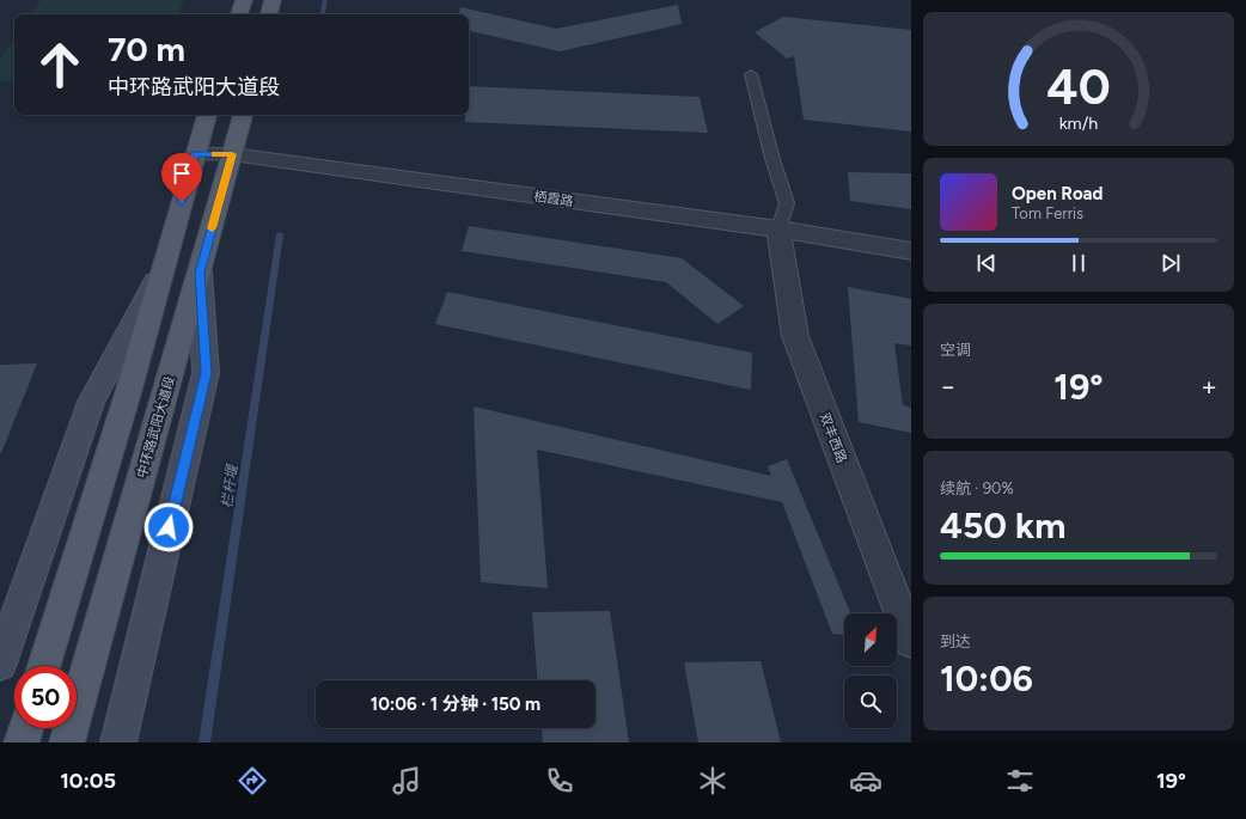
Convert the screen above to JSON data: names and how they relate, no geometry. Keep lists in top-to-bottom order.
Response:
{
  "streets": {
    "main road": ["中环路武阳大道段"],
    "street": ["栖霞路", "双丰西路"]
  },
  "crossings": [
    ["栖霞路", "中环路武阳大道段"],
    ["栖霞路", "双丰西路"]
  ],
  "water": ["栏杆堰"],
  "north": "top right",
  "page": {
    "turn": ["70 m", "中环路武阳大道段"],
    "song": ["Open Road", "Tom Ferris"],
    "tile": [
      "空调",
      ["续航 · 90%", "450 km"],
      ["到达", "10:06"]
    ],
    "heat": ["−", "19°", "+"],
    "limit": "50",
    "trip": "10:06 · 1 分钟 · 150 m",
    "tabs": ["10:05", "19°"],
    "gauge": ["40", "km/h"]
  }
}
